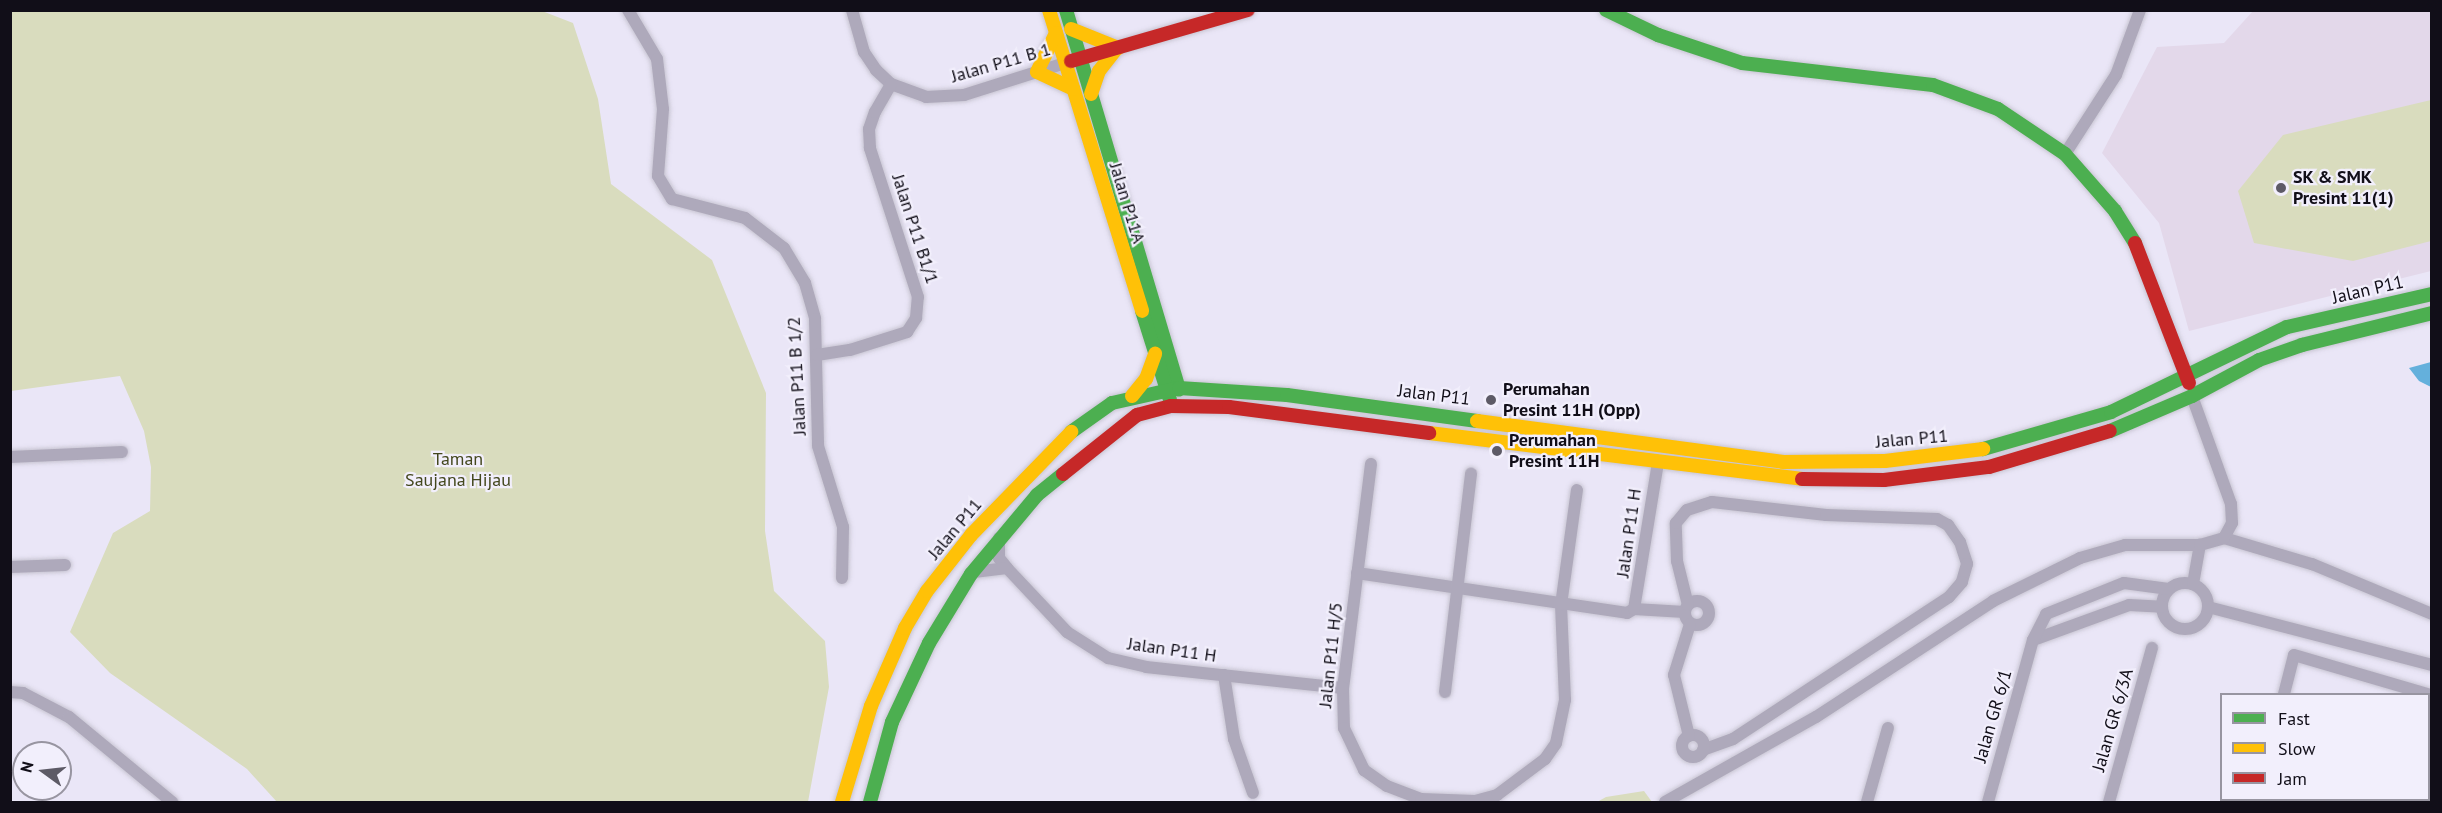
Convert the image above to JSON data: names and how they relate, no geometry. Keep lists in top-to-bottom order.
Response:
{
  "streets": {
    "main road": ["Jalan P11A", "Jalan P11"],
    "street": [
      "Jalan P11 B 1",
      "Jalan P11 B1/1",
      "Jalan P11 B 1/2",
      "Jalan P11 H",
      "Jalan P11 H/5",
      "Jalan GR 6/1",
      "Jalan GR 6/3A"
    ]
  },
  "crossings": [
    ["Jalan P11 B 1", "Jalan P11A"],
    ["Jalan P11 B 1", "Jalan P11 B1/1"],
    ["Jalan P11A", "Jalan P11"],
    ["Jalan P11 B1/1", "Jalan P11 B 1/2"],
    ["Jalan P11", "Jalan P11 H"],
    ["Jalan P11 H", "Jalan P11 H/5"]
  ],
  "parks": ["Taman Saujana Hijau"],
  "places": ["SK & SMK Presint 11(1)", "Perumahan Presint 11H (Opp)", "Perumahan Presint 11H"],
  "legend": ["Fast", "Slow", "Jam"],
  "north": "left"
}
